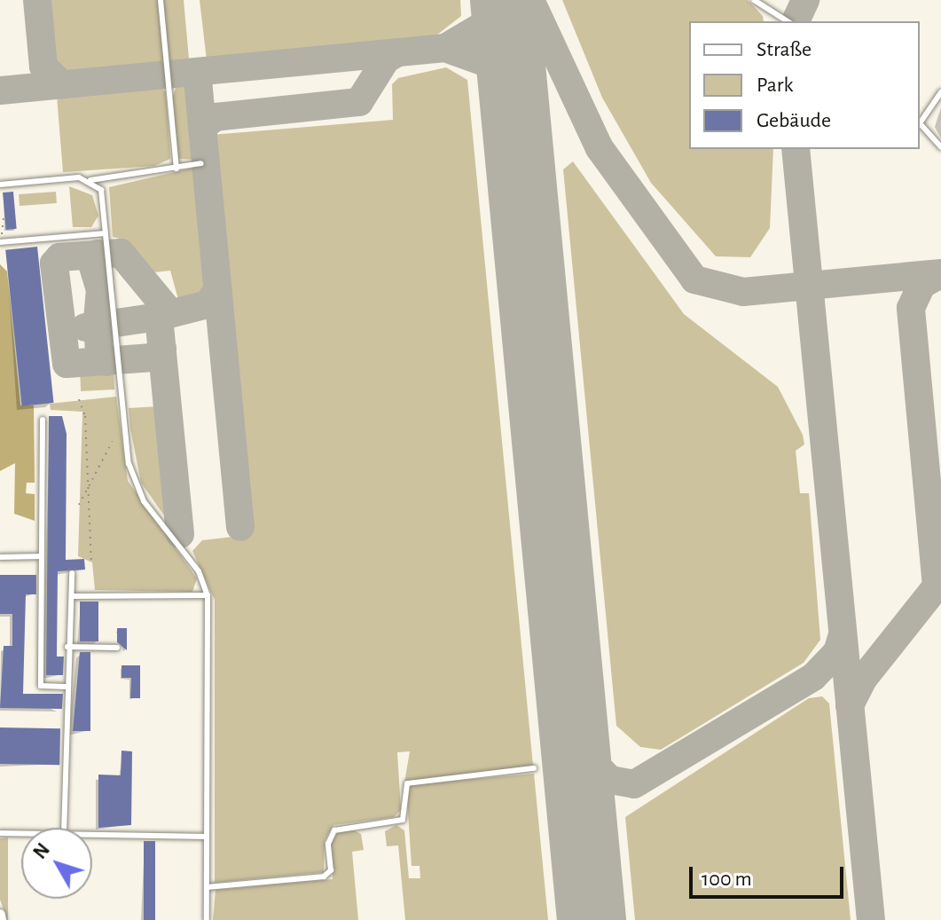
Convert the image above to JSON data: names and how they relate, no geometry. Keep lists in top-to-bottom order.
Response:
{
  "legend": ["Straße", "Park", "Gebäude"],
  "scale_bar": "100 m",
  "north": "top left"
}
